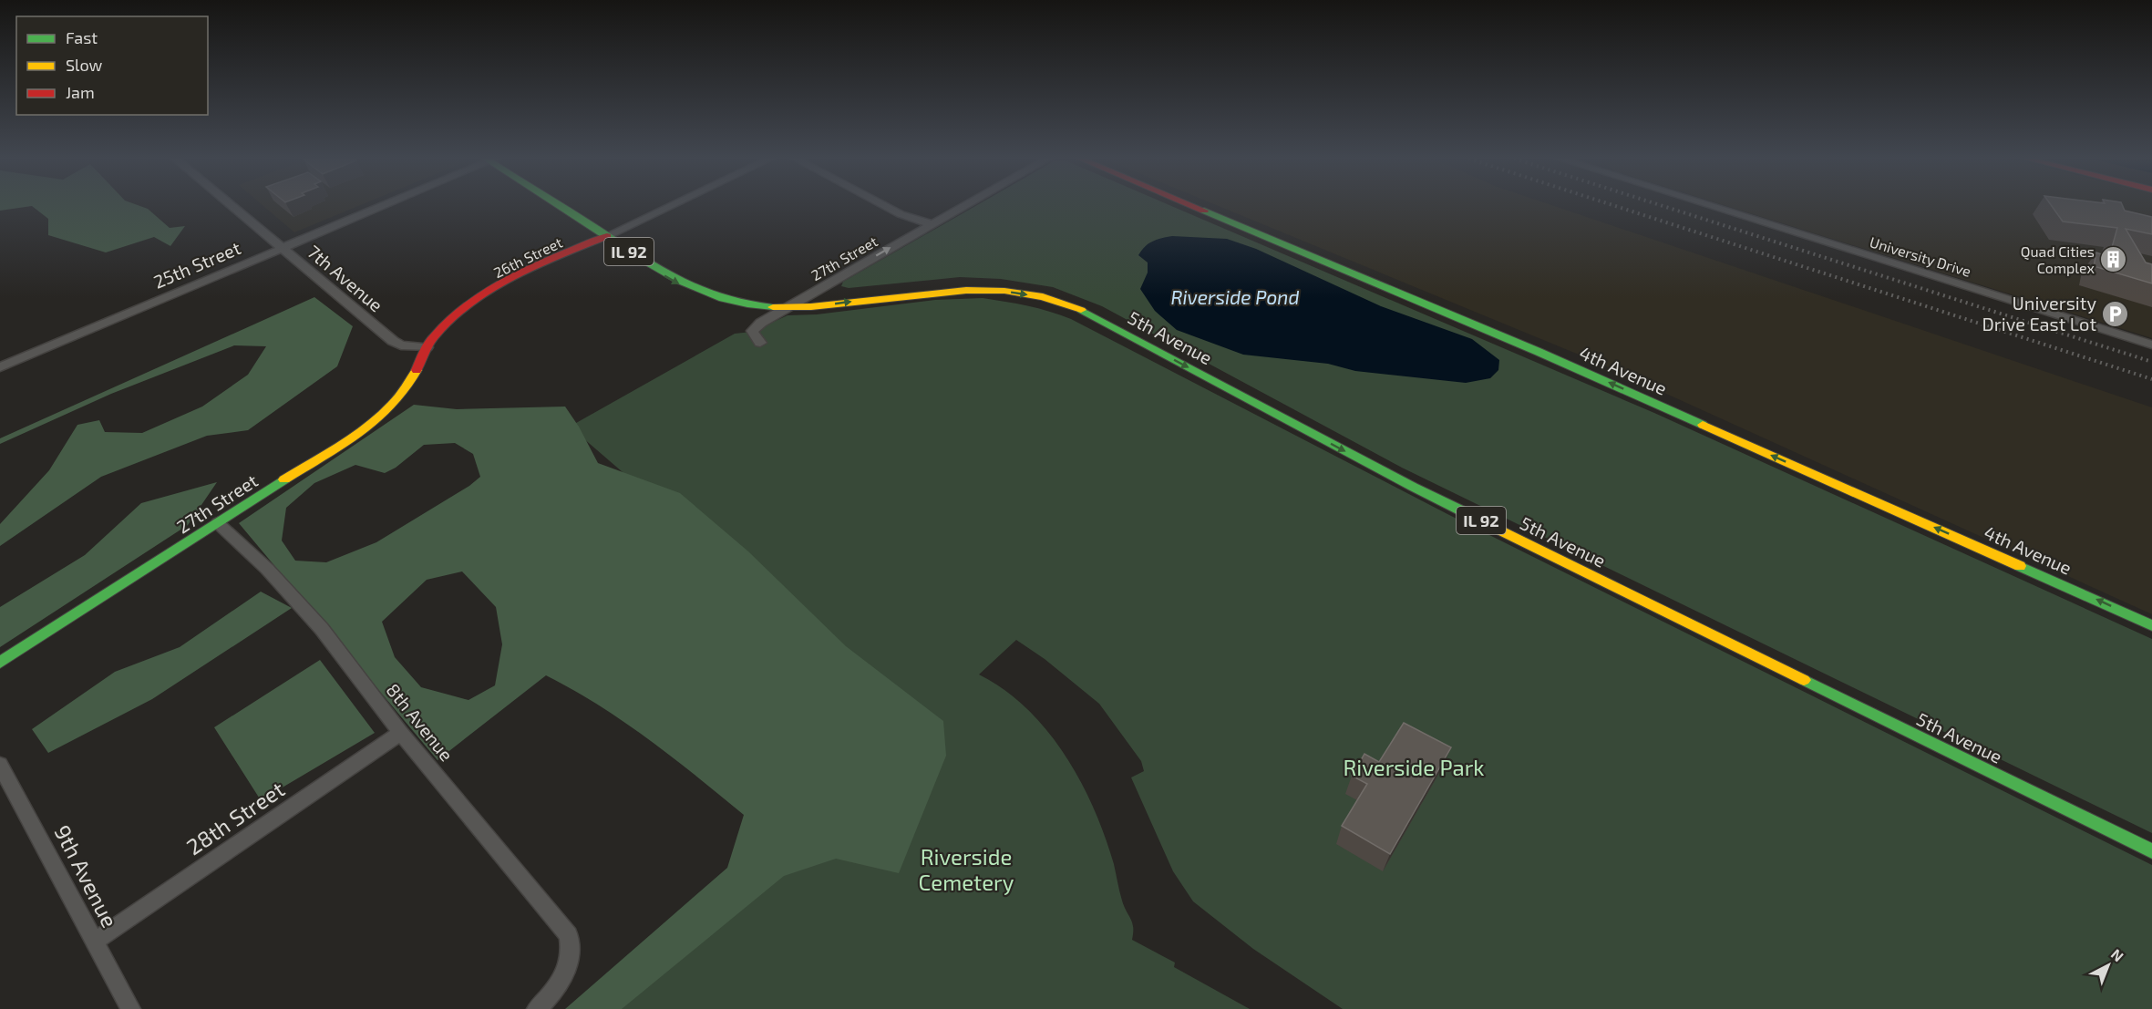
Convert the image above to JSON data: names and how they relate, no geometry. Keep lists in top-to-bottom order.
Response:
{
  "streets": {
    "main road": [
      "IL 92",
      "26th Street",
      "27th Street",
      "5th Avenue",
      "4th Avenue"
    ],
    "street": [
      "University Drive",
      "25th Street",
      "7th Avenue",
      "8th Avenue",
      "28th Street",
      "9th Avenue"
    ]
  },
  "crossings": [
    ["IL 92", "26th Street"],
    ["IL 92", "27th Street"],
    ["IL 92", "5th Avenue"],
    ["26th Street", "27th Street"],
    ["26th Street", "7th Avenue"],
    ["27th Street", "7th Avenue"],
    ["27th Street", "5th Avenue"],
    ["27th Street", "8th Avenue"],
    ["25th Street", "7th Avenue"],
    ["8th Avenue", "28th Street"],
    ["28th Street", "9th Avenue"]
  ],
  "one_way": ["5th Avenue", "4th Avenue"],
  "water": ["Riverside Pond"],
  "parks": ["Riverside Park", "Riverside Cemetery"],
  "places": {
    "building": ["Quad Cities Complex"],
    "parking": ["University Drive East Lot"]
  },
  "legend": ["Fast", "Slow", "Jam"],
  "north": "top right"
}
